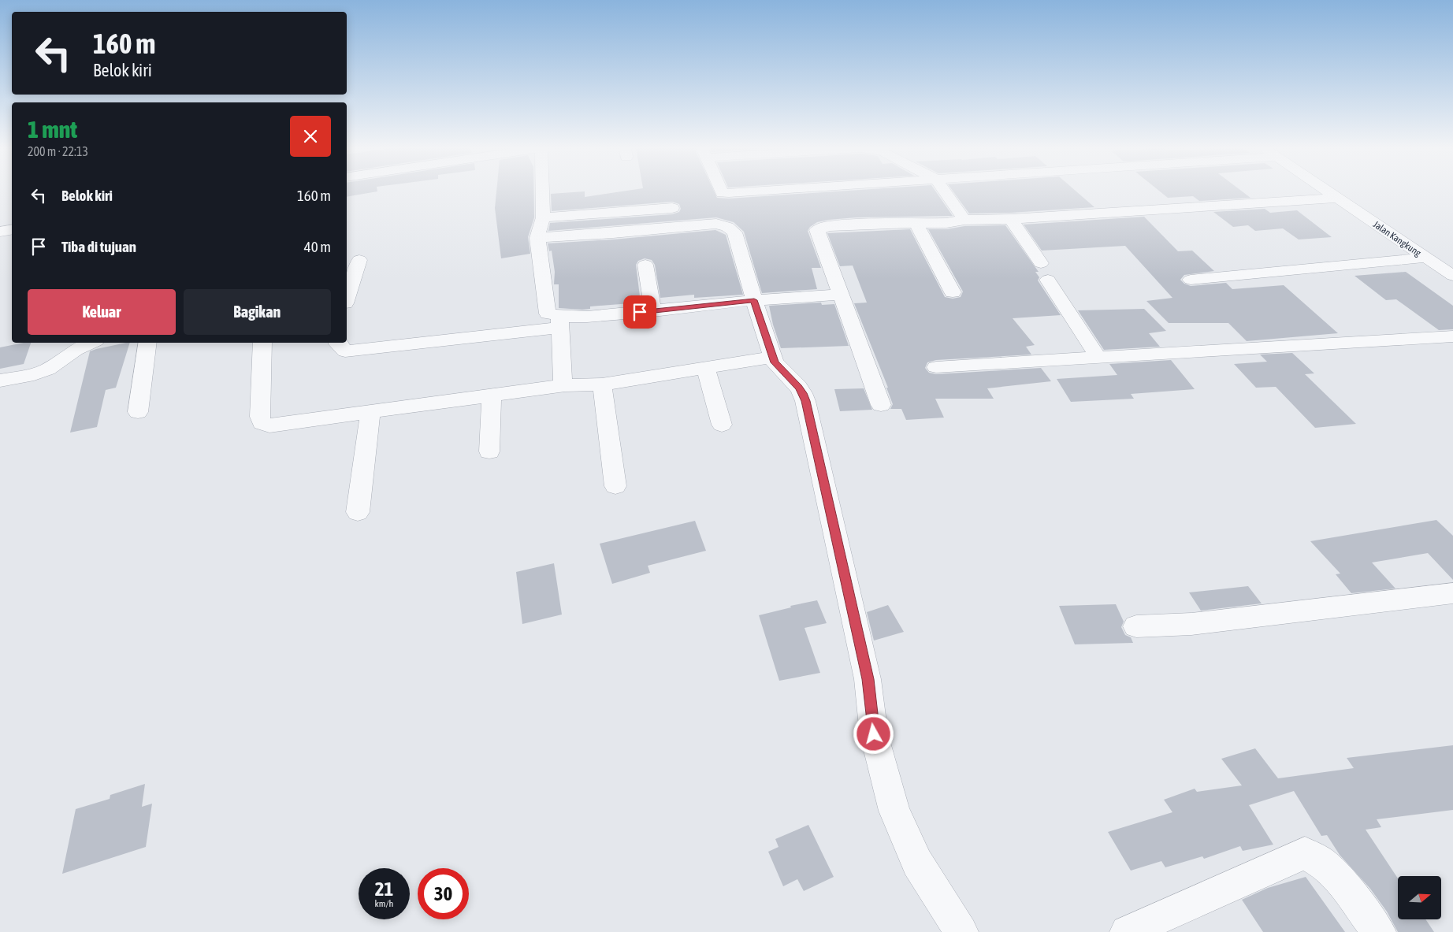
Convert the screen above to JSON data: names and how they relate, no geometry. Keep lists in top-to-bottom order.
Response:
{
  "streets": {
    "street": ["Jalan Kangkung"]
  },
  "north": "right",
  "page": {
    "turn": ["160 m", "Belok kiri"],
    "heading": ["1 mnt", "200 m · 22:13"],
    "list": [
      {
        "name": "Belok kiri",
        "value": "160 m"
      },
      {
        "name": "Tiba di tujuan",
        "value": "40 m"
      }
    ],
    "buttons": ["Keluar", "Bagikan"],
    "speed": "21 km/h",
    "limit": "30"
  }
}
